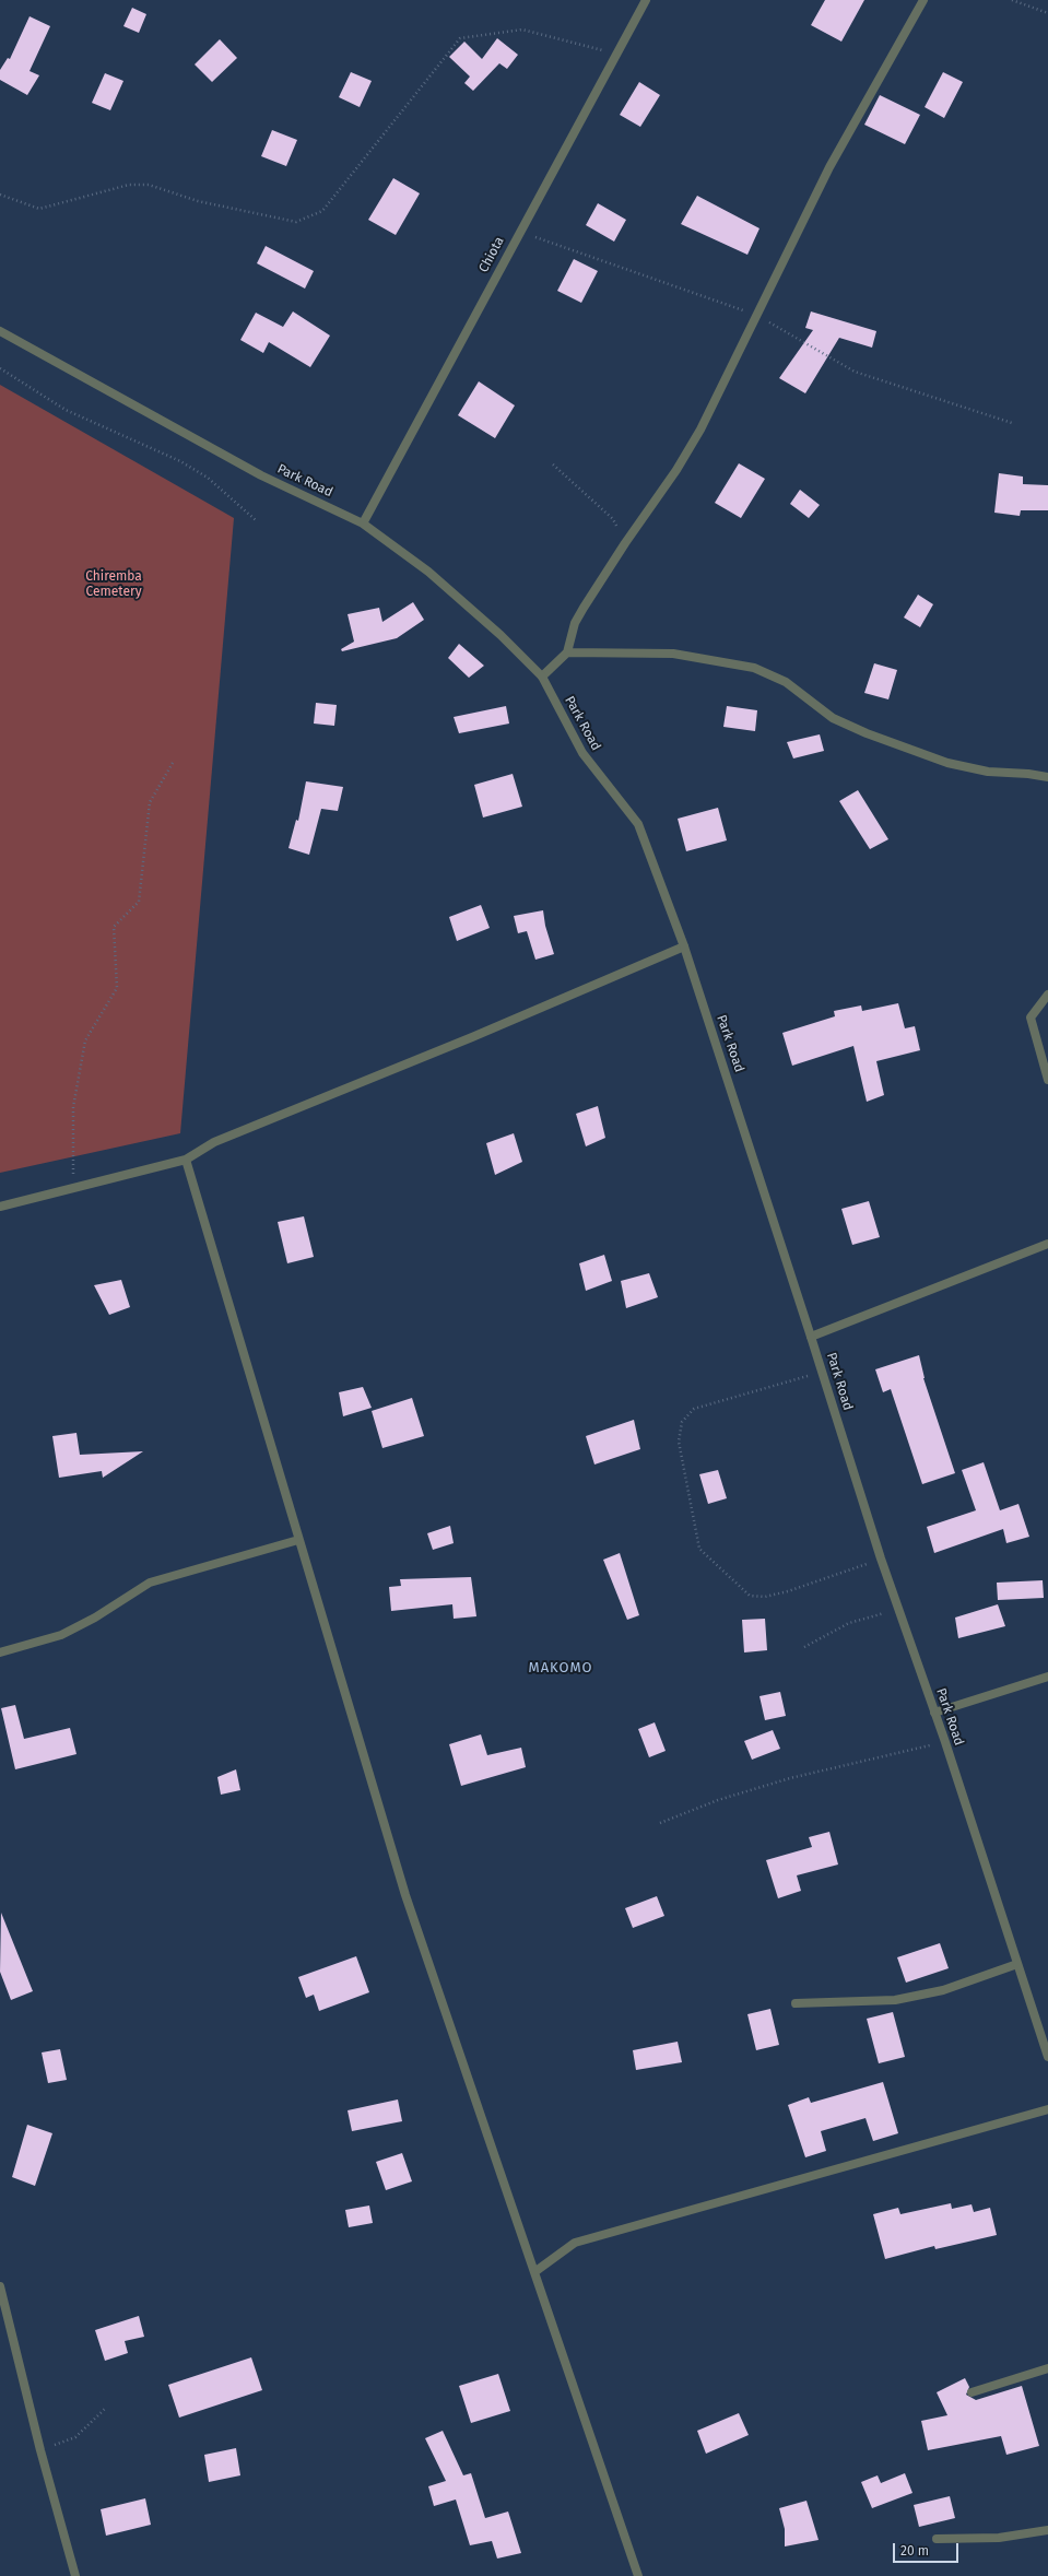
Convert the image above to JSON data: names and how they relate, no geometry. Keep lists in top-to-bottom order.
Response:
{
  "streets": {
    "street": ["Chiota", "Park Road"]
  },
  "crossings": [
    ["Chiota", "Park Road"]
  ],
  "districts": ["MAKOMO"],
  "parks": ["Chiremba Cemetery"],
  "scale_bar": "20 m"
}
